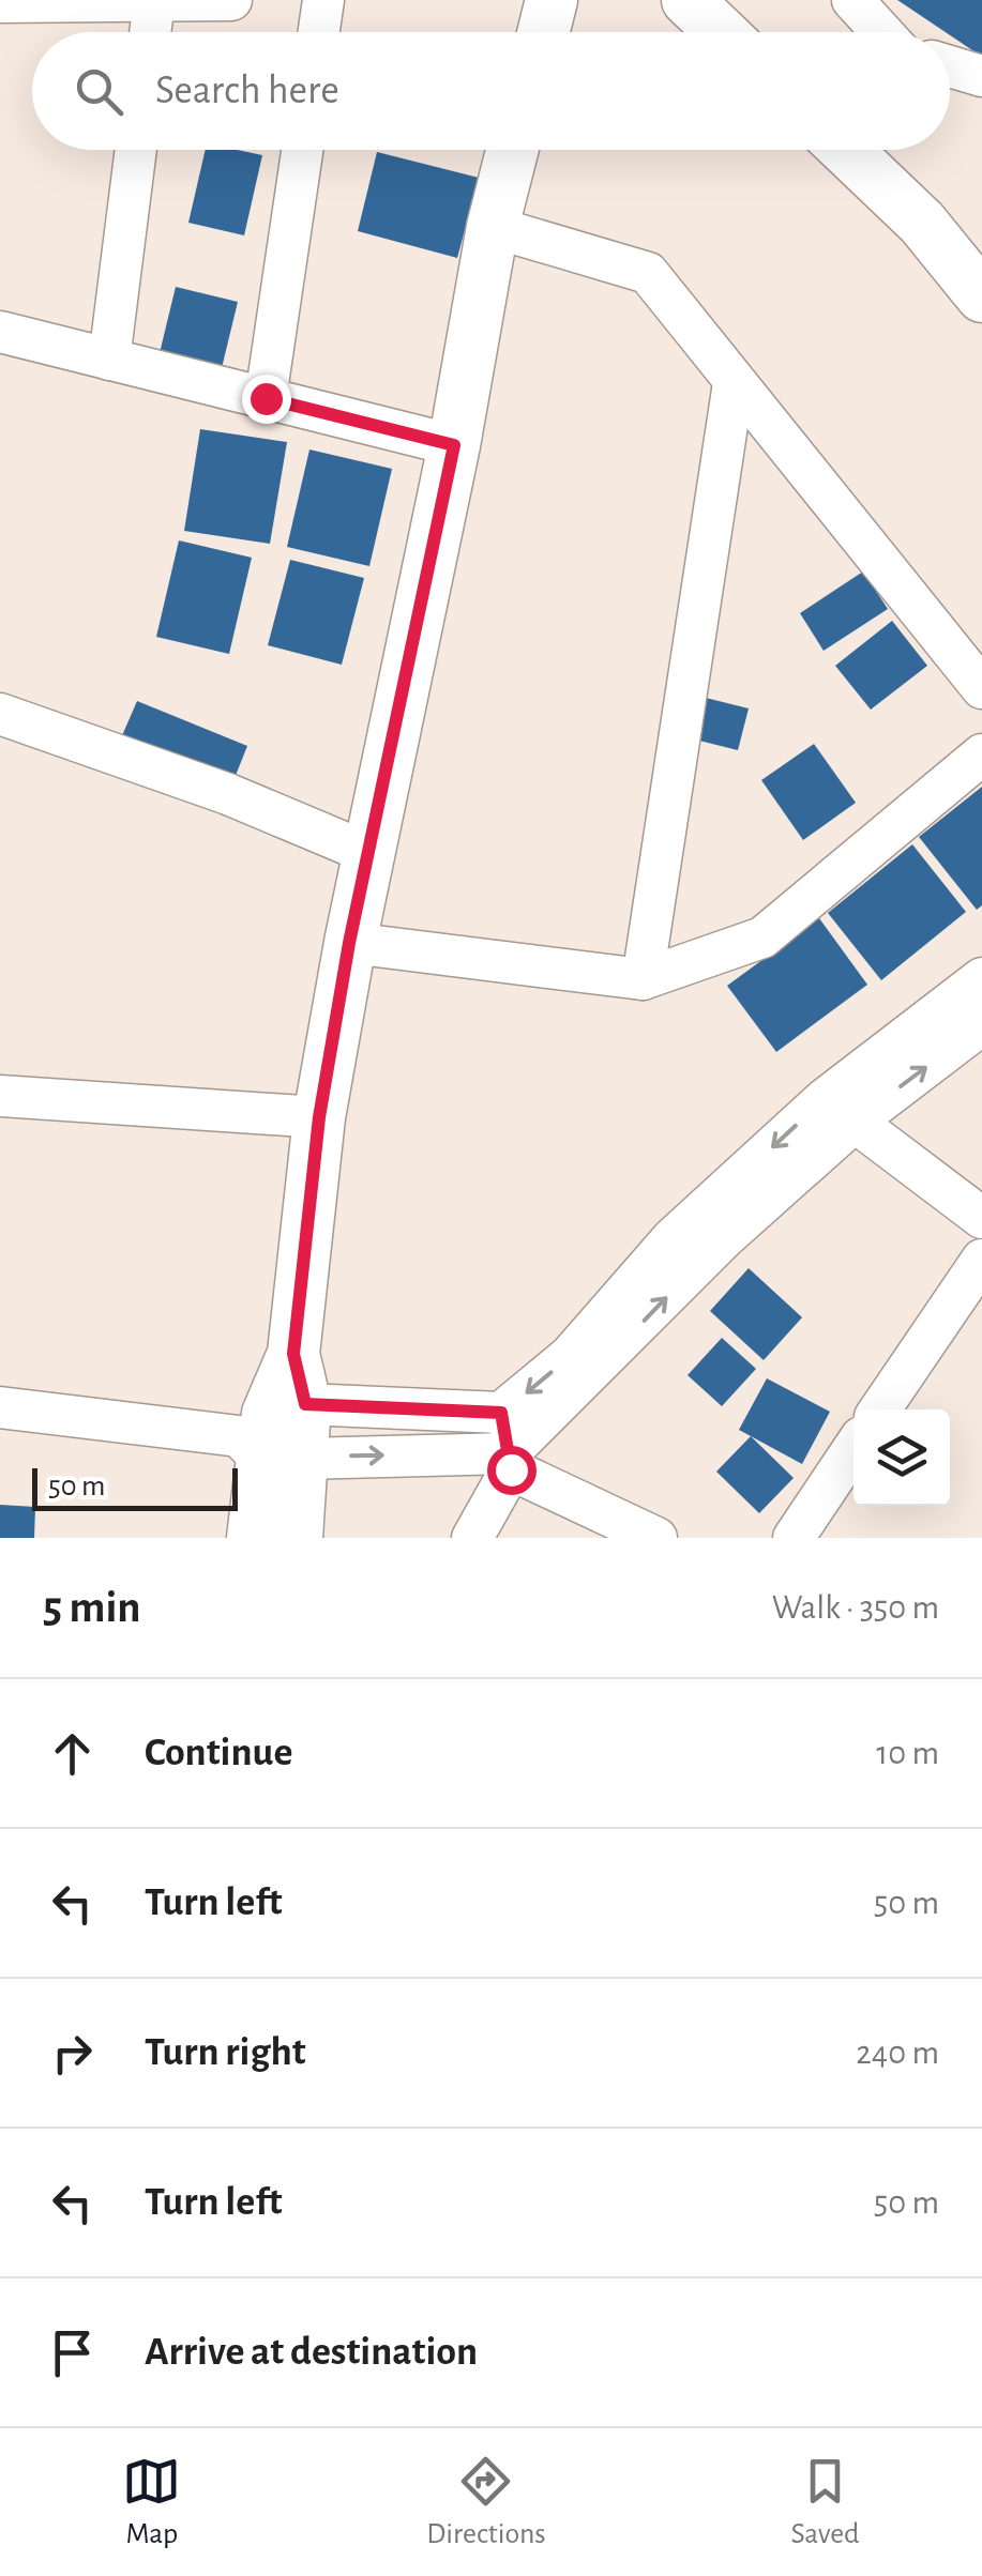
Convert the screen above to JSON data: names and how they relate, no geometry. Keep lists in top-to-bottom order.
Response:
{
  "scale_bar": "50 m",
  "page": {
    "search": "Search here",
    "scale": "50 m",
    "heading": ["5 min", "Walk · 350 m"],
    "list": [
      ["Continue", "10 m"],
      ["Turn left", "50 m"],
      ["Turn right", "240 m"],
      ["Turn left", "50 m"],
      "Arrive at destination"
    ],
    "nav": ["Map", "Directions", "Saved"]
  }
}
